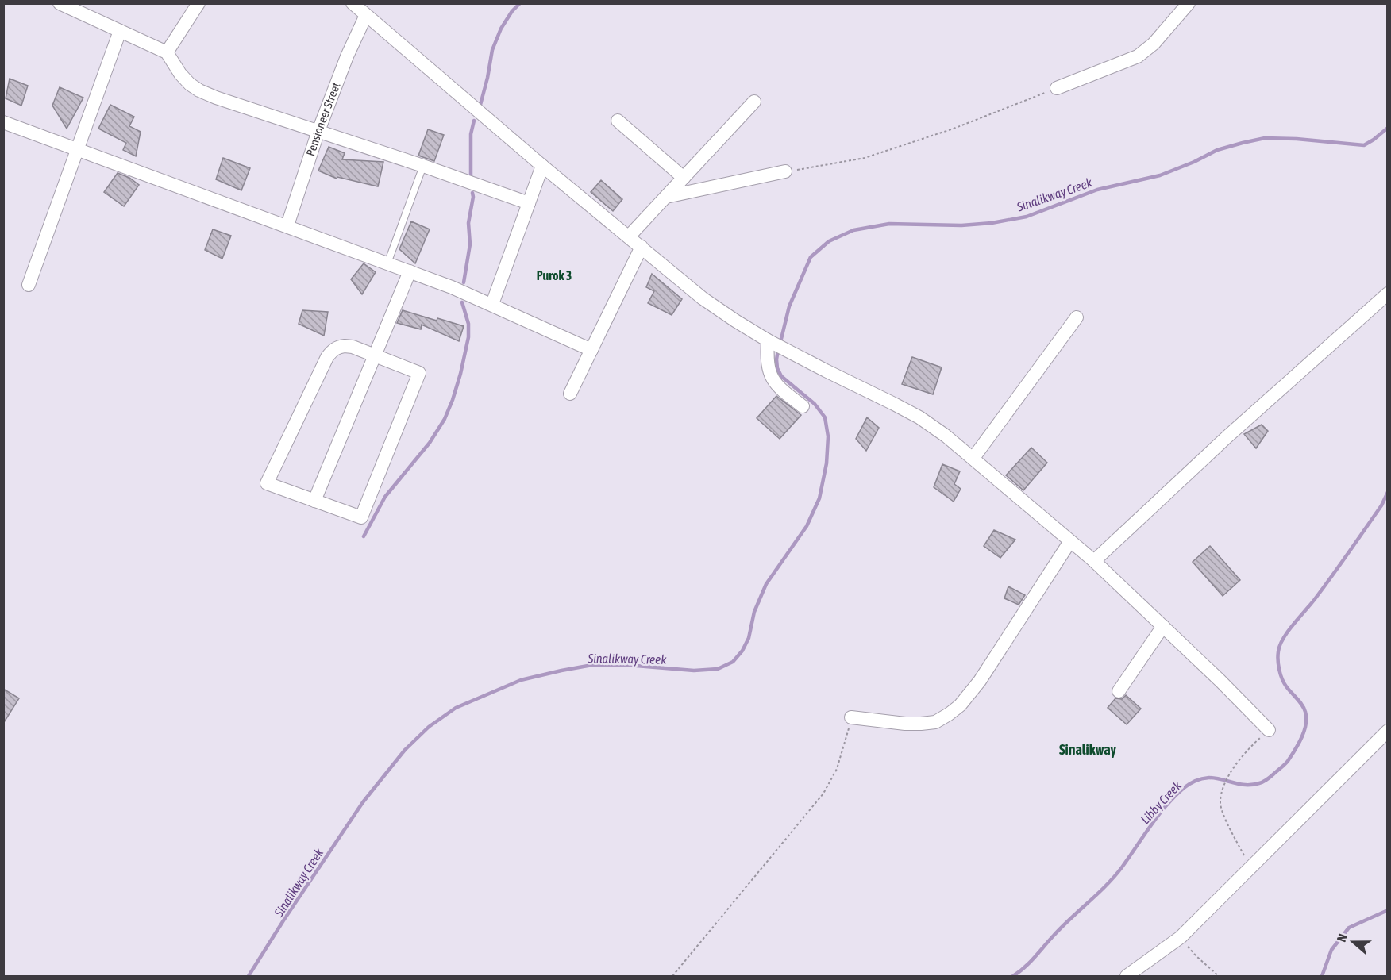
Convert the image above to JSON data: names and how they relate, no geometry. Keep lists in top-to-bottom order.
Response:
{
  "streets": {
    "street": ["Pensioneer Street"]
  },
  "districts": ["Purok 3", "Sinalikway"],
  "water": ["Sinalikway Creek", "Libby Creek"],
  "north": "left"
}
